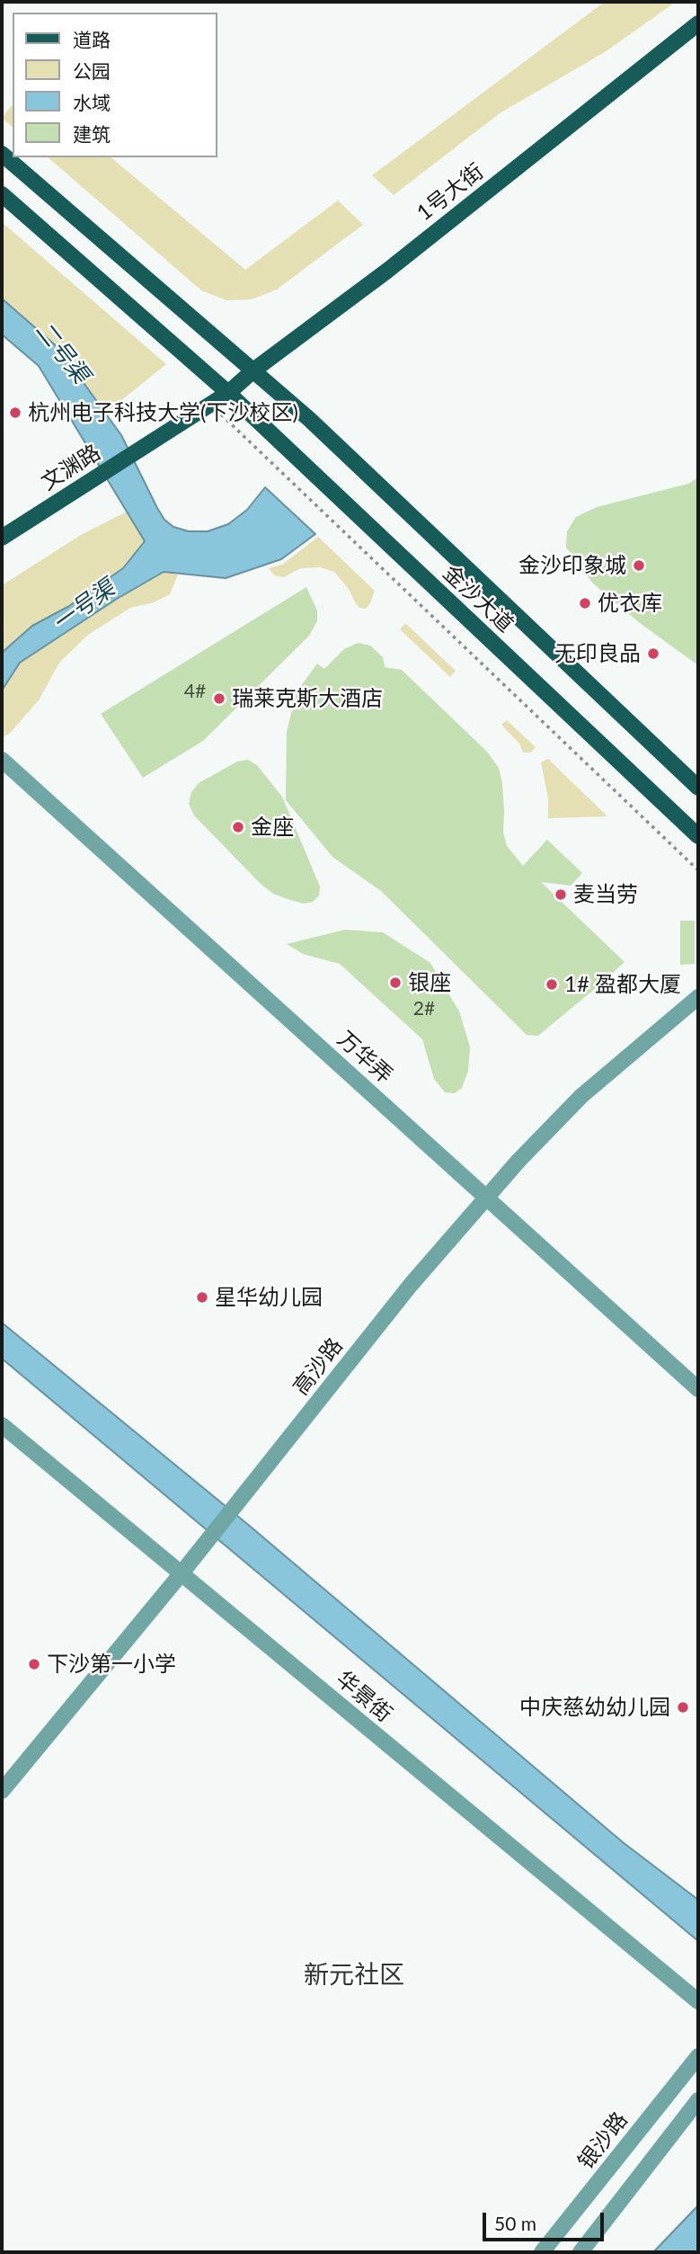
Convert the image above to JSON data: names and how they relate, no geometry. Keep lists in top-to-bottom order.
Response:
{
  "streets": {
    "main road": ["1号大街", "文渊路", "金沙大道"],
    "street": [
      "万华弄",
      "高沙路",
      "华景街",
      "银沙路"
    ]
  },
  "crossings": [
    ["1号大街", "文渊路"],
    ["1号大街", "金沙大道"],
    ["文渊路", "金沙大道"],
    ["万华弄", "高沙路"],
    ["高沙路", "华景街"]
  ],
  "districts": ["新元社区"],
  "water": ["二号渠", "一号渠"],
  "places": [
    "杭州电子科技大学(下沙校区)",
    "金沙印象城",
    "优衣库",
    "无印良品",
    "瑞莱克斯大酒店",
    "金座",
    "麦当劳",
    "银座",
    "1# 盈都大厦",
    "星华幼儿园",
    "下沙第一小学",
    "中庆慈幼幼儿园"
  ],
  "house_numbers": ["4#", "2#"],
  "legend": [
    "道路",
    "公园",
    "水域",
    "建筑"
  ],
  "scale_bar": "50 m"
}
